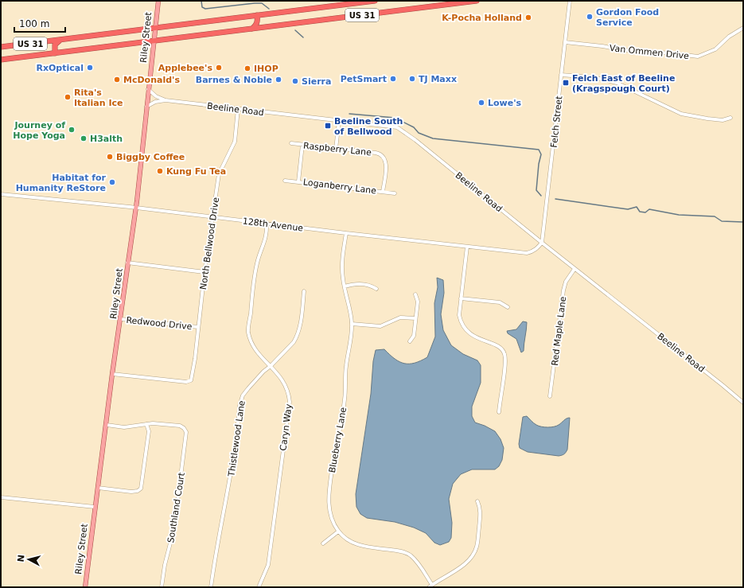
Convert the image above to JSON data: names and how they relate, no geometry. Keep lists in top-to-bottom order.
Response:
{
  "streets": {
    "highway": ["US 31"],
    "main road": ["Riley Street"],
    "street": [
      "Van Ommen Drive",
      "Beeline Road",
      "Felch Street",
      "Raspberry Lane",
      "Loganberry Lane",
      "128th Avenue",
      "North Bellwood Drive",
      "Redwood Drive",
      "Red Maple Lane",
      "Caryn Way",
      "Thistlewood Lane",
      "Blueberry Lane",
      "Southland Court"
    ]
  },
  "crossings": [
    ["US 31", "Riley Street"],
    ["Riley Street", "Beeline Road"],
    ["Riley Street", "128th Avenue"],
    ["Riley Street", "North Bellwood Drive"],
    ["Riley Street", "Redwood Drive"],
    ["Van Ommen Drive", "Felch Street"],
    ["Beeline Road", "Felch Street"],
    ["Beeline Road", "128th Avenue"],
    ["Beeline Road", "North Bellwood Drive"],
    ["Beeline Road", "Red Maple Lane"],
    ["Felch Street", "128th Avenue"],
    ["Raspberry Lane", "Loganberry Lane"],
    ["128th Avenue", "North Bellwood Drive"],
    ["128th Avenue", "Caryn Way"],
    ["128th Avenue", "Blueberry Lane"],
    ["North Bellwood Drive", "Redwood Drive"],
    ["Caryn Way", "Thistlewood Lane"]
  ],
  "places": {
    "other": [
      "Gordon Food Service",
      "K-Pocha Holland",
      "RxOptical",
      "Applebee's",
      "IHOP",
      "PetSmart",
      "TJ Maxx",
      "McDonald's",
      "Barnes & Noble",
      "Sierra",
      "Rita's Italian Ice",
      "Lowe's",
      "Journey of Hope Yoga",
      "H3alth",
      "Biggby Coffee",
      "Kung Fu Tea",
      "Habitat for Humanity ReStore"
    ],
    "transit": ["Felch East of Beeline (Kragspough Court)", "Beeline South of Bellwood"]
  },
  "scale_bar": "100 m",
  "north": "left"
}
